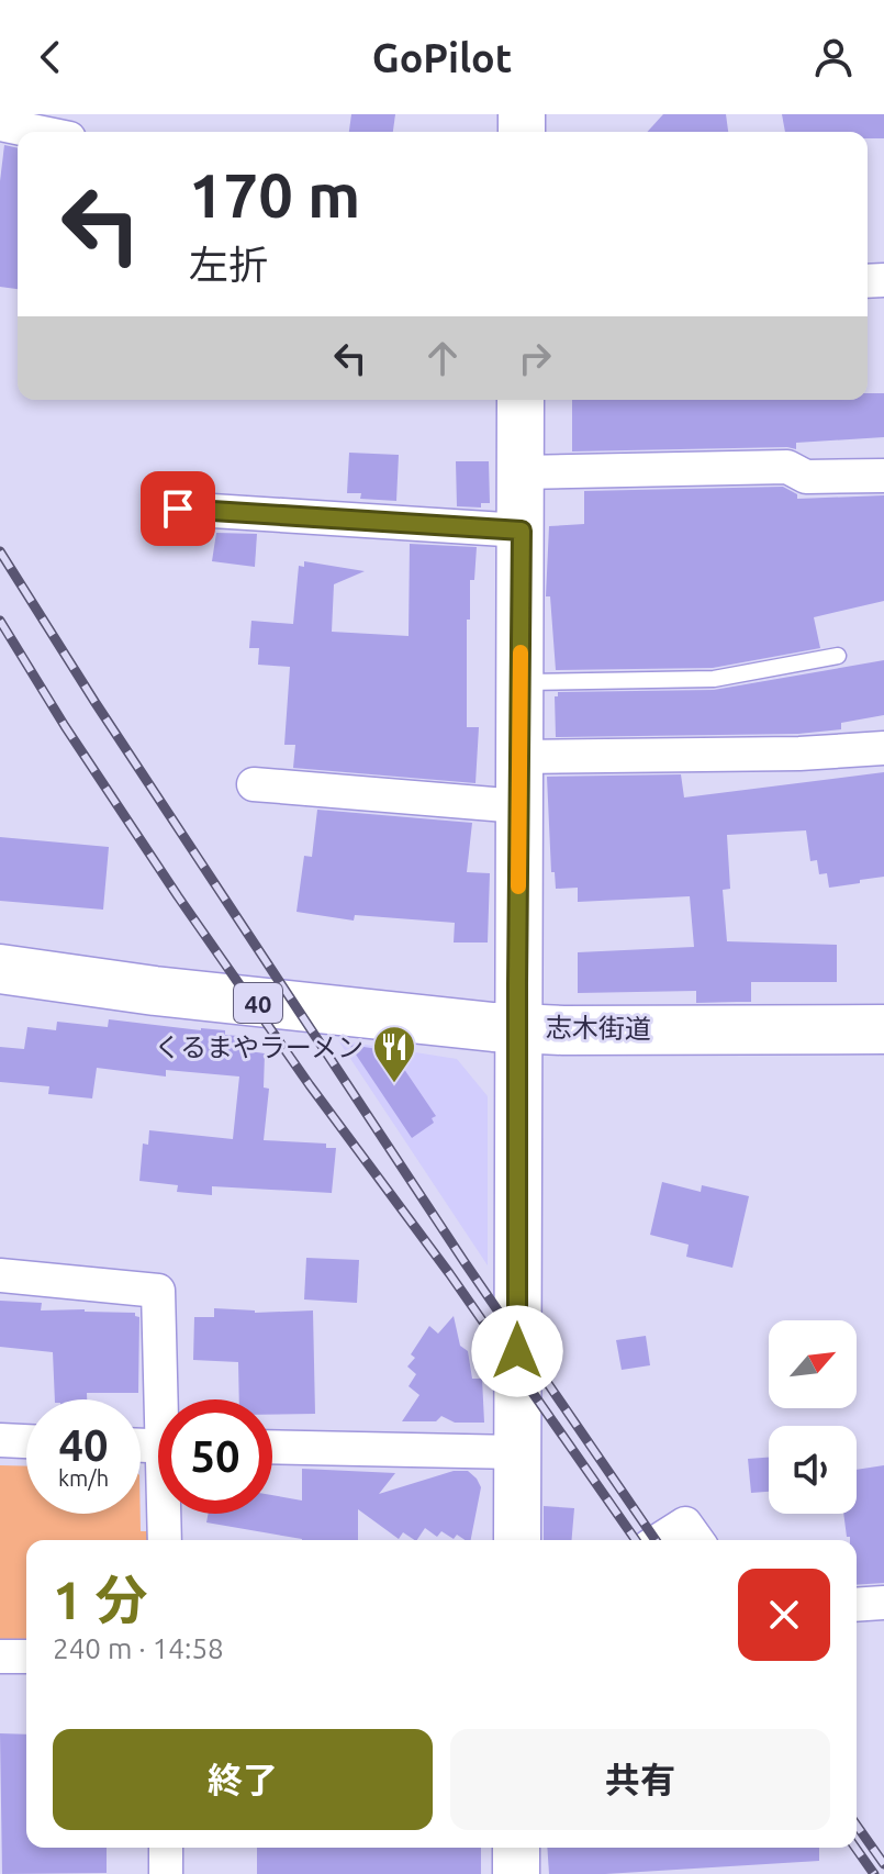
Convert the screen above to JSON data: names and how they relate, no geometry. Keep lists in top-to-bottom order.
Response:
{
  "streets": {
    "main road": ["40", "志木街道"]
  },
  "places": {
    "restaurant": ["くるまやラーメン"]
  },
  "north": "top right",
  "page": {
    "header": "GoPilot",
    "turn": ["170 m", "左折"],
    "speed": "40 km/h",
    "limit": "50",
    "heading": ["1 分", "240 m · 14:58"],
    "buttons": ["終了", "共有"]
  }
}
